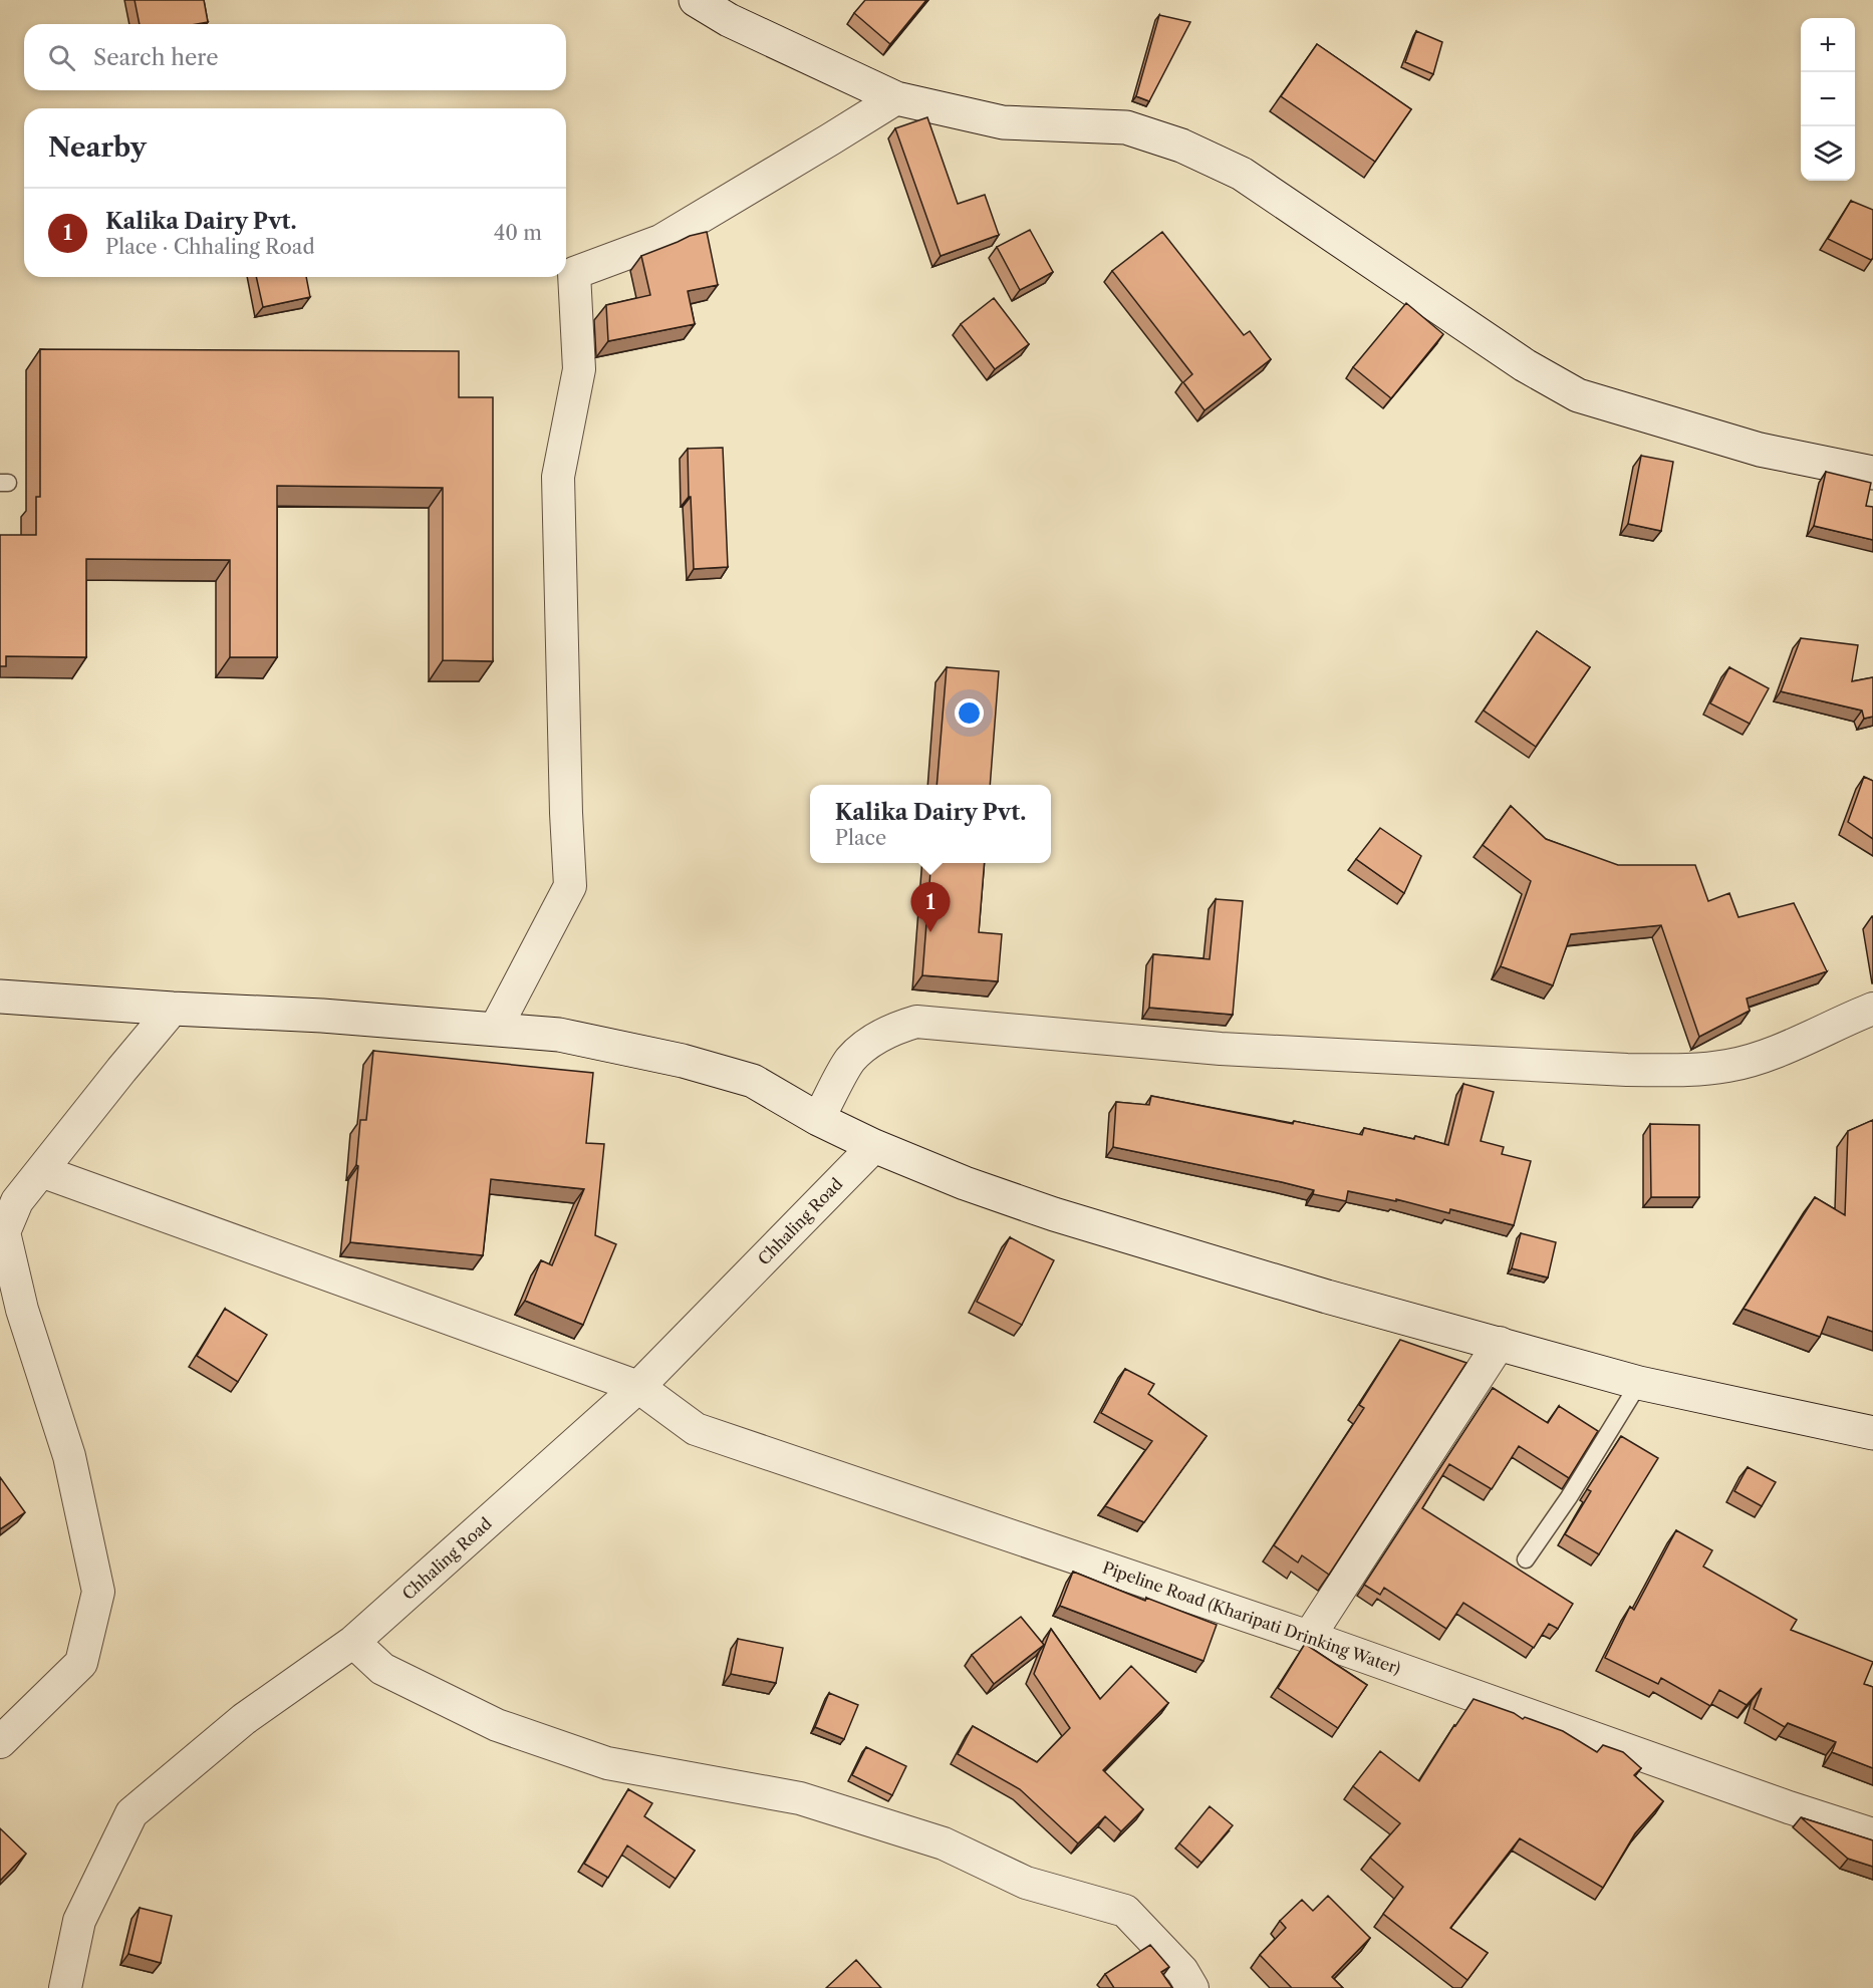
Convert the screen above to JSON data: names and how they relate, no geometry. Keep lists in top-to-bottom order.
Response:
{
  "streets": {
    "street": ["Chhaling Road", "Pipeline Road (Kharipati Drinking Water)"]
  },
  "crossings": [
    ["Chhaling Road", "Pipeline Road (Kharipati Drinking Water)"]
  ],
  "page": {
    "map_buttons": ["+", "−"],
    "search": "Search here",
    "heading": "Nearby",
    "list": [
      {
        "mark": "1",
        "name": "Kalika Dairy Pvt.",
        "note": "Place · Chhaling Road",
        "value": "40 m"
      }
    ],
    "popup": ["Kalika Dairy Pvt.", "Place"],
    "pins": "1"
  }
}
